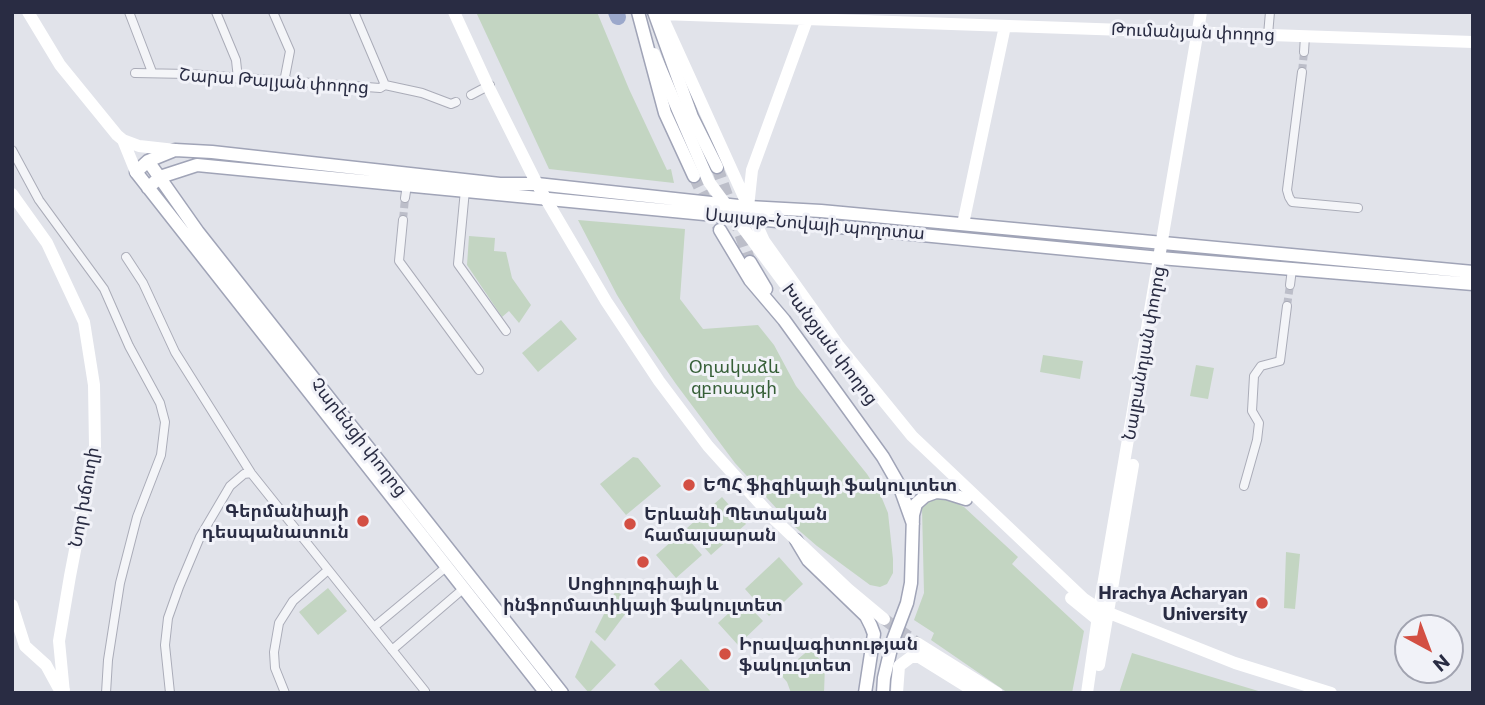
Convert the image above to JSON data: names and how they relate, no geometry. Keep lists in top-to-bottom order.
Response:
{
  "streets": {
    "main road": [
      "Թումանյան փողոց",
      "Սայաթ-Նովայի պողոտա",
      "Խանջյան փողոց",
      "Նալբանդյան փողոց",
      "Չարենցի փողոց",
      "Նոր խճուղի"
    ],
    "street": ["Շարա Թալյան փողոց"]
  },
  "crossings": [
    ["Թումանյան փողոց", "Խանջյան փողոց"],
    ["Թումանյան փողոց", "Նալբանդյան փողոց"],
    ["Սայաթ-Նովայի պողոտա", "Խանջյան փողոց"],
    ["Սայաթ-Նովայի պողոտա", "Նալբանդյան փողոց"],
    ["Սայաթ-Նովայի պողոտա", "Չարենցի փողոց"],
    ["Խանջյան փողոց", "Նալբանդյան փողոց"]
  ],
  "parks": ["Օղակաձև զբոսայգի"],
  "places": [
    "ԵՊՀ ֆիզիկայի ֆակուլտետ",
    "Գերմանիայի դեսպանատուն",
    "Երևանի Պետական համալսարան",
    "Սոցիոլոգիայի և ինֆորմատիկայի ֆակուլտետ",
    "Hrachya Acharyan University",
    "Իրավագիտության ֆակուլտետ"
  ],
  "north": "bottom right"
}
